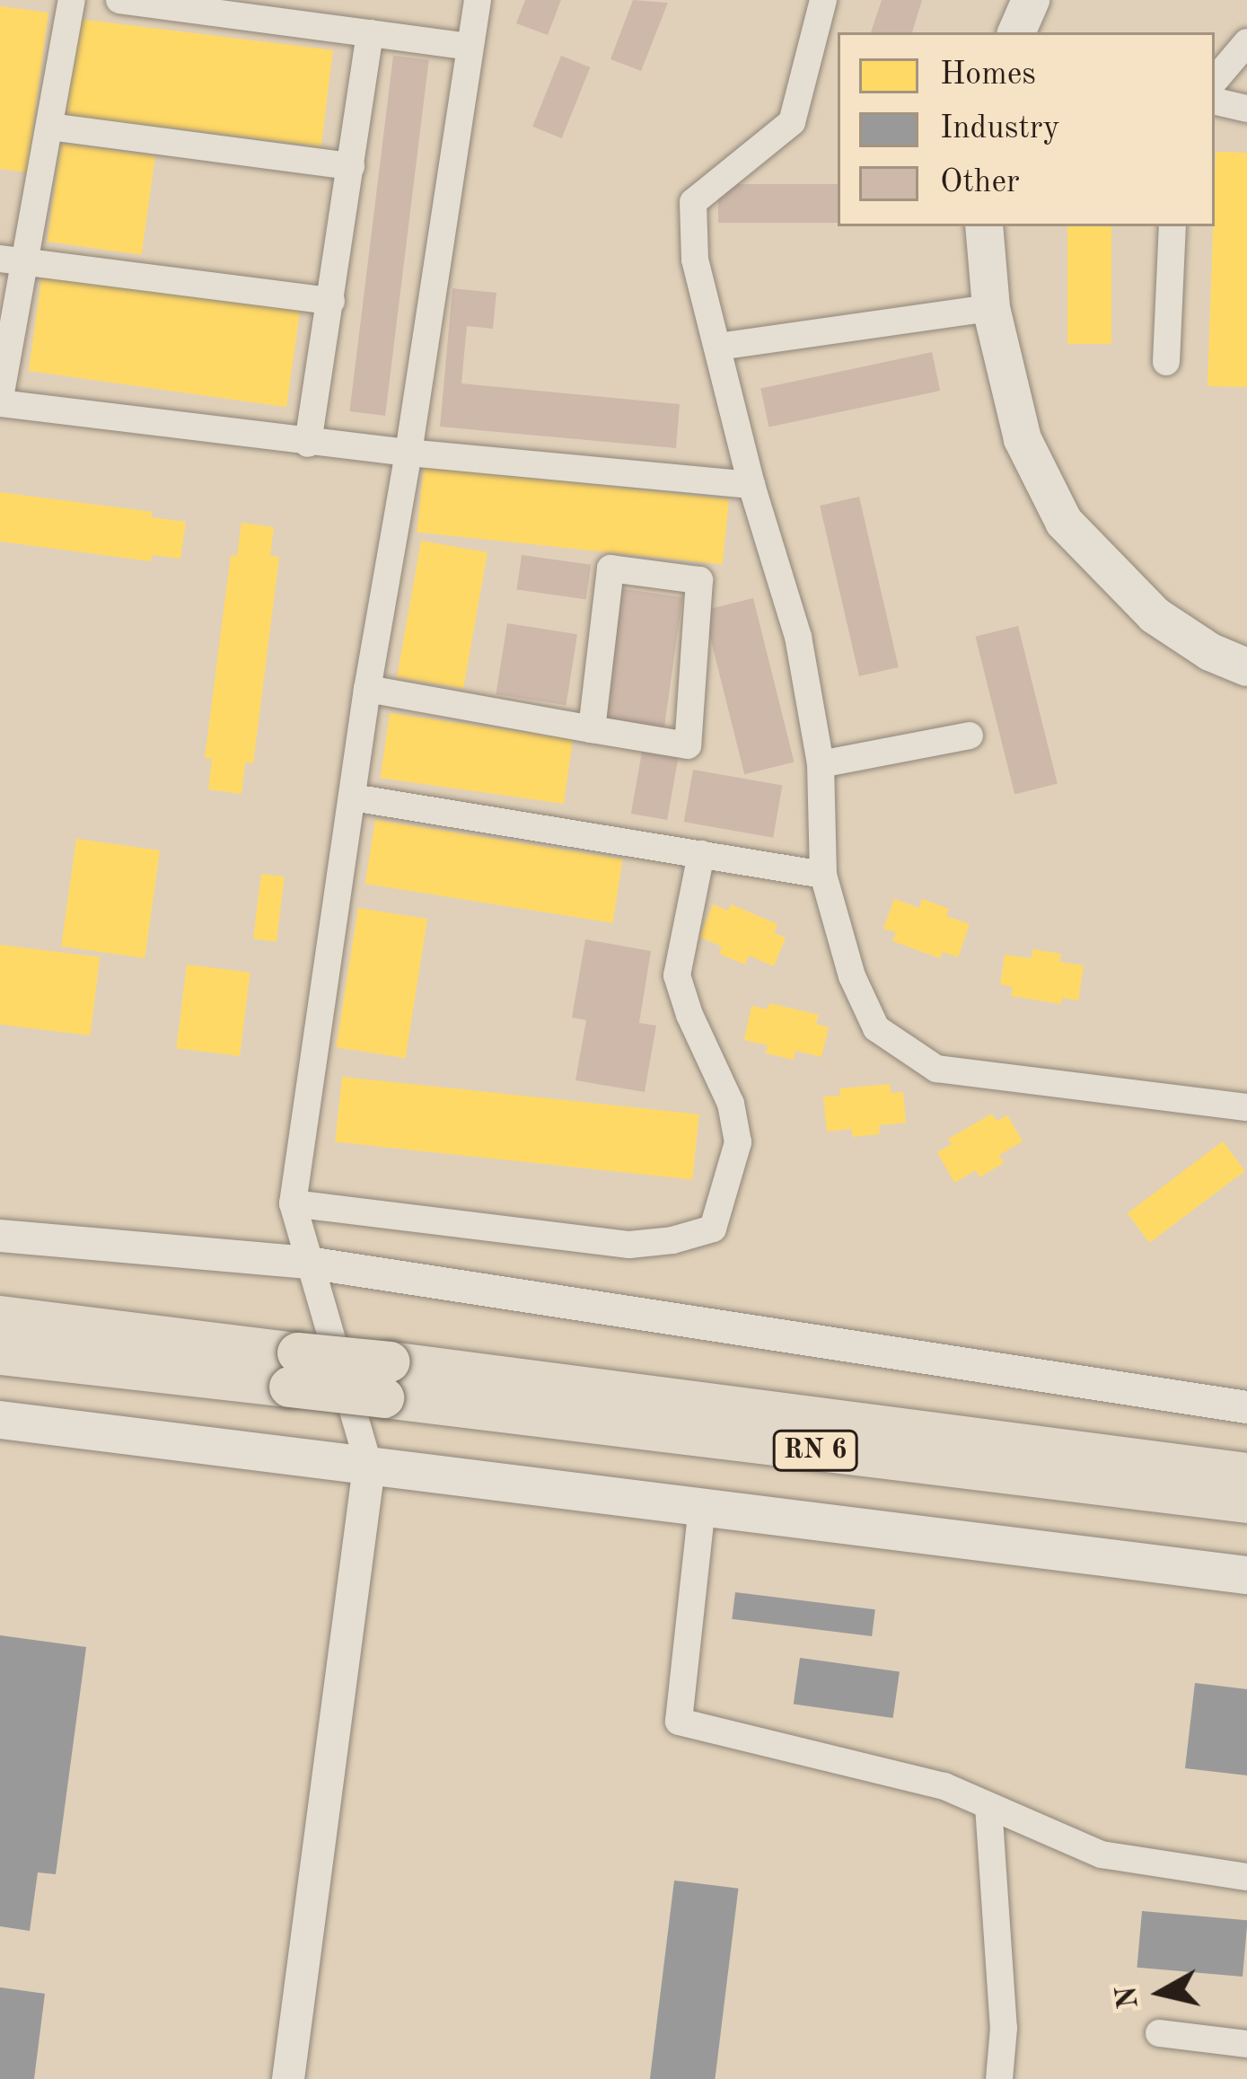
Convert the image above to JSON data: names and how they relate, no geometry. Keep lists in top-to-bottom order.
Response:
{
  "streets": {
    "main road": ["RN 6"]
  },
  "legend": ["Homes", "Industry", "Other"],
  "north": "left"
}
